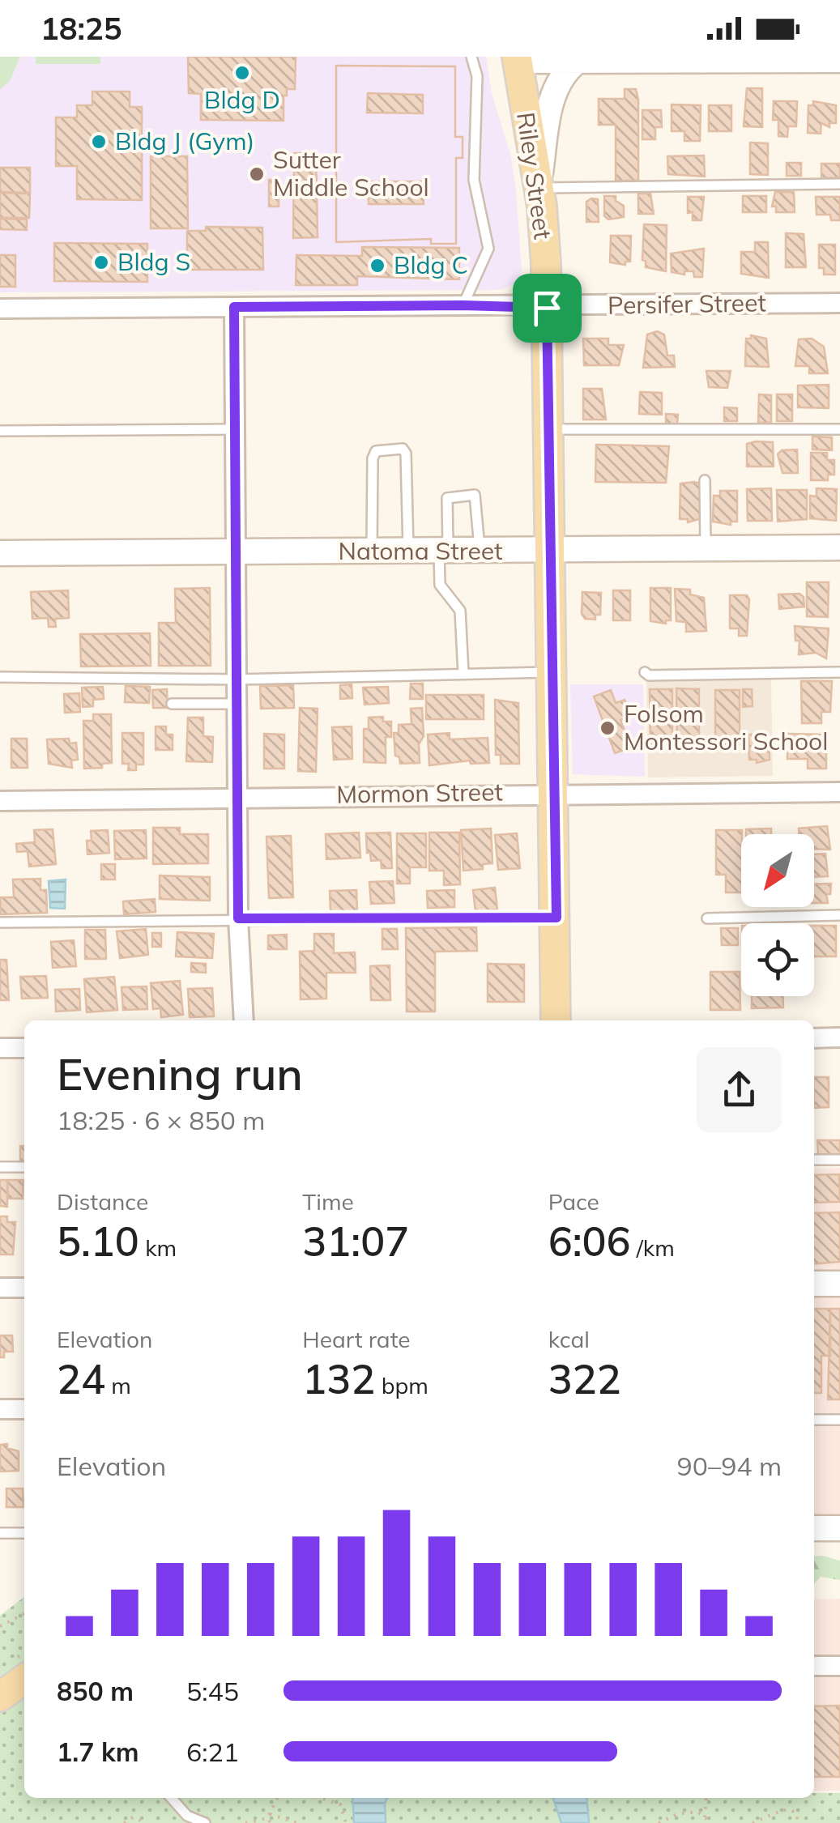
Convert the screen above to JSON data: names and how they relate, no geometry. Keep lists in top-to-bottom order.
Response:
{
  "streets": {
    "main road": ["Riley Street"],
    "street": ["Persifer Street", "Natoma Street", "Mormon Street"]
  },
  "crossings": [
    ["Riley Street", "Persifer Street"],
    ["Riley Street", "Natoma Street"],
    ["Riley Street", "Mormon Street"]
  ],
  "places": [
    "Bldg D",
    "Bldg J (Gym)",
    "Sutter Middle School",
    "Bldg S",
    "Bldg C",
    "Folsom Montessori School"
  ],
  "north": "bottom left",
  "page": {
    "status": "18:25",
    "heading": ["Evening run", "18:25 · 6 × 850 m"],
    "stats": [
      ["Distance", "5.10 km"],
      ["Time", "31:07"],
      ["Pace", "6:06 /km"],
      ["Elevation", "24 m"],
      ["Heart rate", "132 bpm"],
      ["kcal", "322"]
    ],
    "chart": ["Elevation", "90–94 m"],
    "list": [
      {
        "name": "850 m",
        "note": "5:45"
      },
      {
        "name": "1.7 km",
        "note": "6:21"
      }
    ]
  }
}
